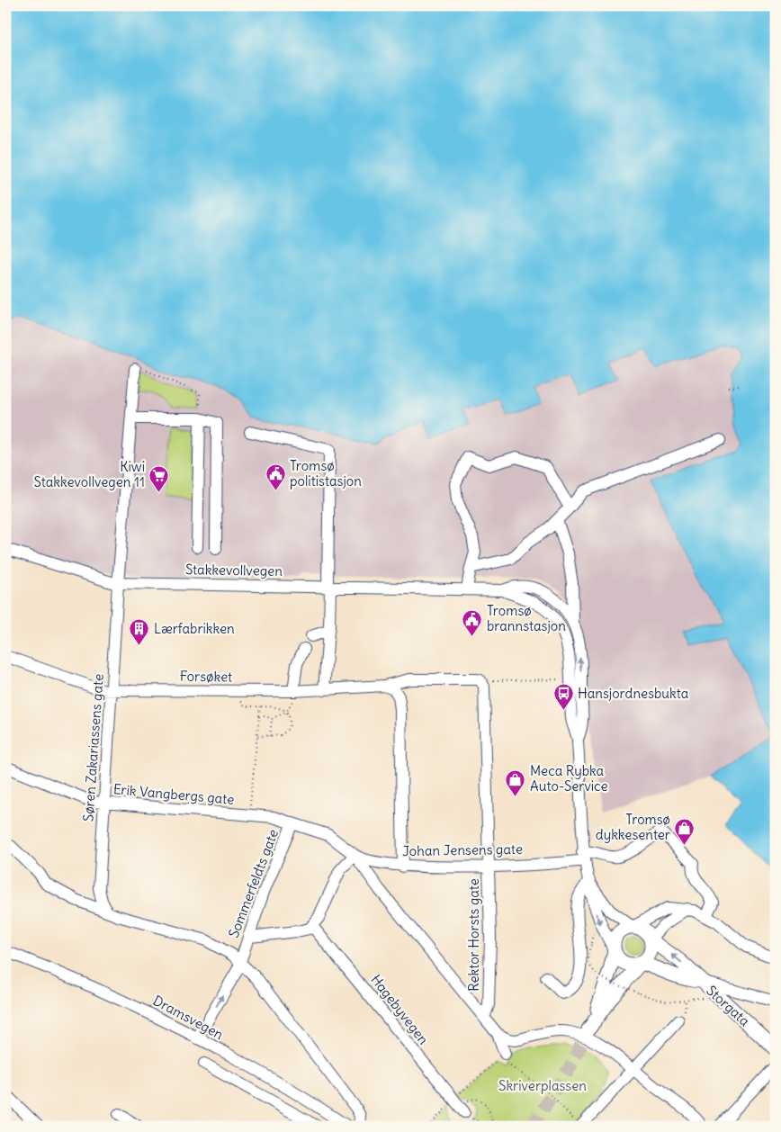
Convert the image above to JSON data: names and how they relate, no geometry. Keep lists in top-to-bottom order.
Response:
{
  "streets": {
    "main road": ["Storgata"],
    "street": [
      "Stakkevollvegen",
      "Forsøket",
      "Søren Zakariassens gate",
      "Erik Vangbergs gate",
      "Johan Jensens gate",
      "Sommerfeldts gate",
      "Rektor Horsts gate",
      "Hagebyvegen",
      "Dramsvegen"
    ]
  },
  "crossings": [
    ["Stakkevollvegen", "Søren Zakariassens gate"],
    ["Forsøket", "Søren Zakariassens gate"],
    ["Forsøket", "Rektor Horsts gate"],
    ["Søren Zakariassens gate", "Erik Vangbergs gate"],
    ["Erik Vangbergs gate", "Sommerfeldts gate"],
    ["Johan Jensens gate", "Sommerfeldts gate"],
    ["Johan Jensens gate", "Rektor Horsts gate"],
    ["Sommerfeldts gate", "Rektor Horsts gate"]
  ],
  "parks": ["Skriverplassen"],
  "places": {
    "public building": ["Tromsø politistasjon", "Tromsø brannstasjon"],
    "supermarket": ["Kiwi Stakkevollvegen 11"],
    "building": ["Lærfabrikken"],
    "bus stop": ["Hansjordnesbukta"],
    "shop": ["Meca Rybka Auto-Service", "Tromsø dykkesenter"]
  }
}
